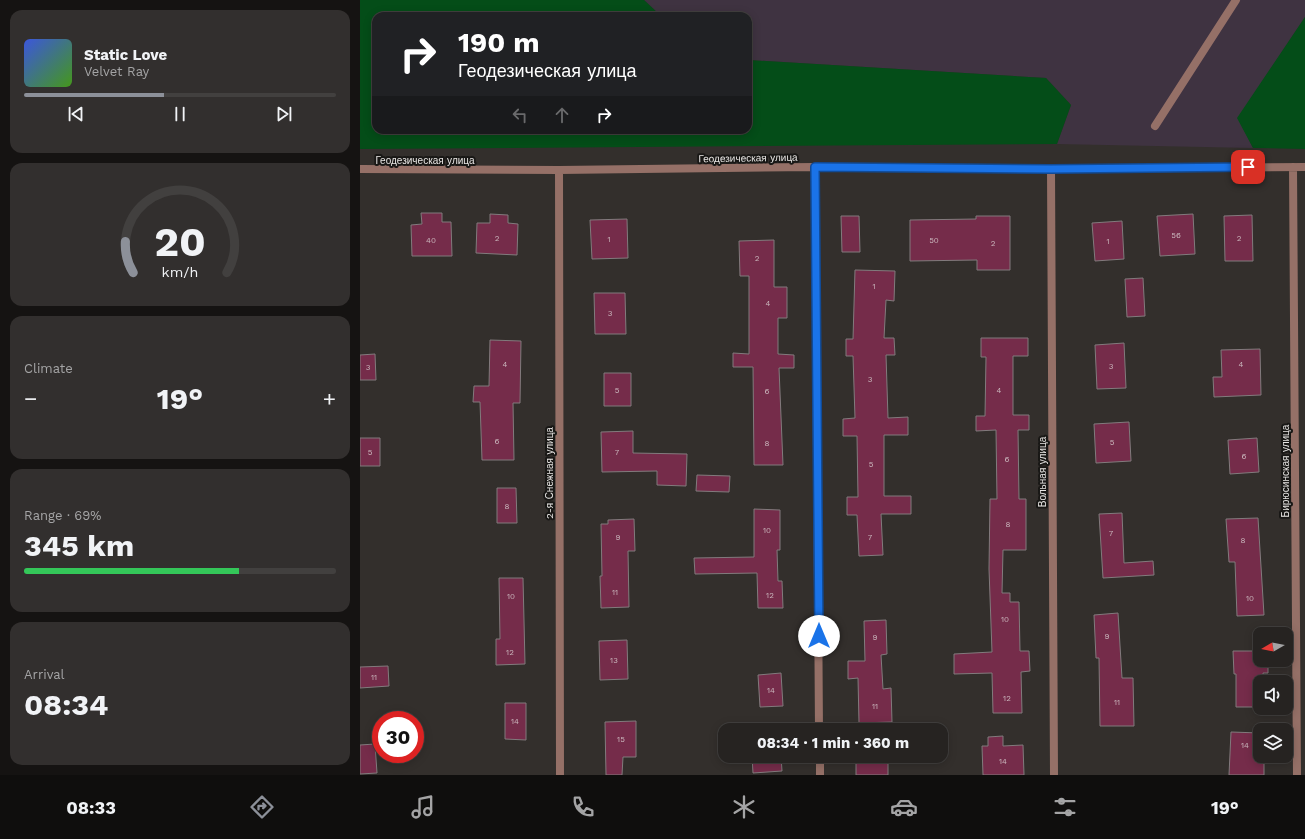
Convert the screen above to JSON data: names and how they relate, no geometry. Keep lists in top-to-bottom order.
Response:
{
  "streets": {
    "street": [
      "Геодезическая улица",
      "Бирюсинская улица",
      "Вольная улица",
      "2-я Снежная улица"
    ]
  },
  "crossings": [
    ["Геодезическая улица", "Бирюсинская улица"],
    ["Геодезическая улица", "Вольная улица"],
    ["Геодезическая улица", "2-я Снежная улица"]
  ],
  "house_numbers": [
    "56",
    "2",
    "2",
    "1",
    "40",
    "50",
    "1",
    "2",
    "2",
    "1",
    "4",
    "3",
    "4",
    "4",
    "3",
    "3",
    "3",
    "5",
    "4",
    "6",
    "6",
    "5",
    "8",
    "5",
    "7",
    "6",
    "6",
    "5",
    "8",
    "8",
    "10",
    "7",
    "9",
    "7",
    "8",
    "11",
    "12",
    "10",
    "10",
    "10",
    "9",
    "9",
    "12",
    "13",
    "11",
    "14",
    "12",
    "11",
    "11",
    "14",
    "15",
    "14",
    "14"
  ],
  "north": "left",
  "page": {
    "turn": ["190 m", "Геодезическая улица"],
    "song": ["Static Love", "Velvet Ray"],
    "tile": [
      "Climate",
      ["Range · 69%", "345 km"],
      ["Arrival", "08:34"]
    ],
    "heat": ["−", "19°", "+"],
    "limit": "30",
    "trip": "08:34 · 1 min · 360 m",
    "tabs": ["08:33", "19°"],
    "gauge": ["20", "km/h"]
  }
}
